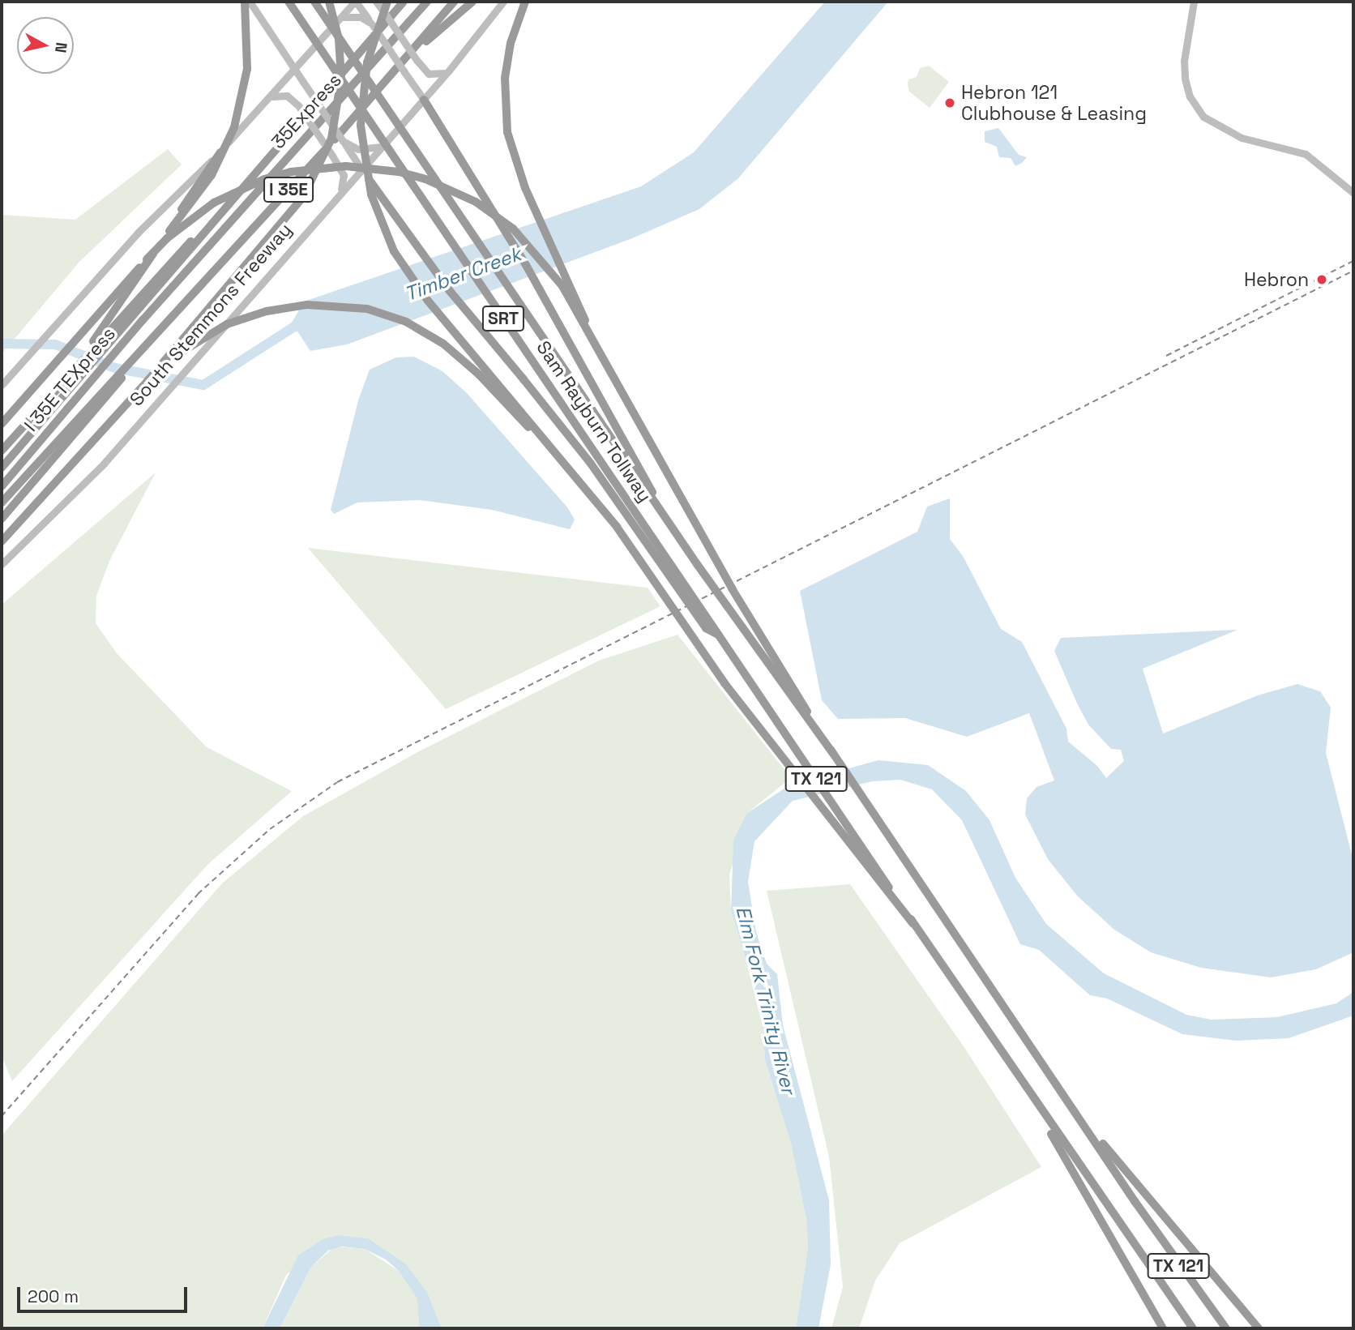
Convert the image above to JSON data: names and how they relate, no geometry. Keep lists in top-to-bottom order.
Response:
{
  "streets": {
    "highway": [
      "35Express",
      "I 35E",
      "South Stemmons Freeway",
      "SRT",
      "I 35E TEXpress",
      "Sam Rayburn Tollway",
      "TX 121"
    ]
  },
  "crossings": [
    ["35Express", "I 35E TEXpress"],
    ["I 35E", "I 35E TEXpress"],
    ["Sam Rayburn Tollway", "TX 121"]
  ],
  "water": ["Timber Creek", "Elm Fork Trinity River"],
  "places": ["Hebron 121 Clubhouse & Leasing", "Hebron"],
  "scale_bar": "200 m",
  "north": "right"
}
